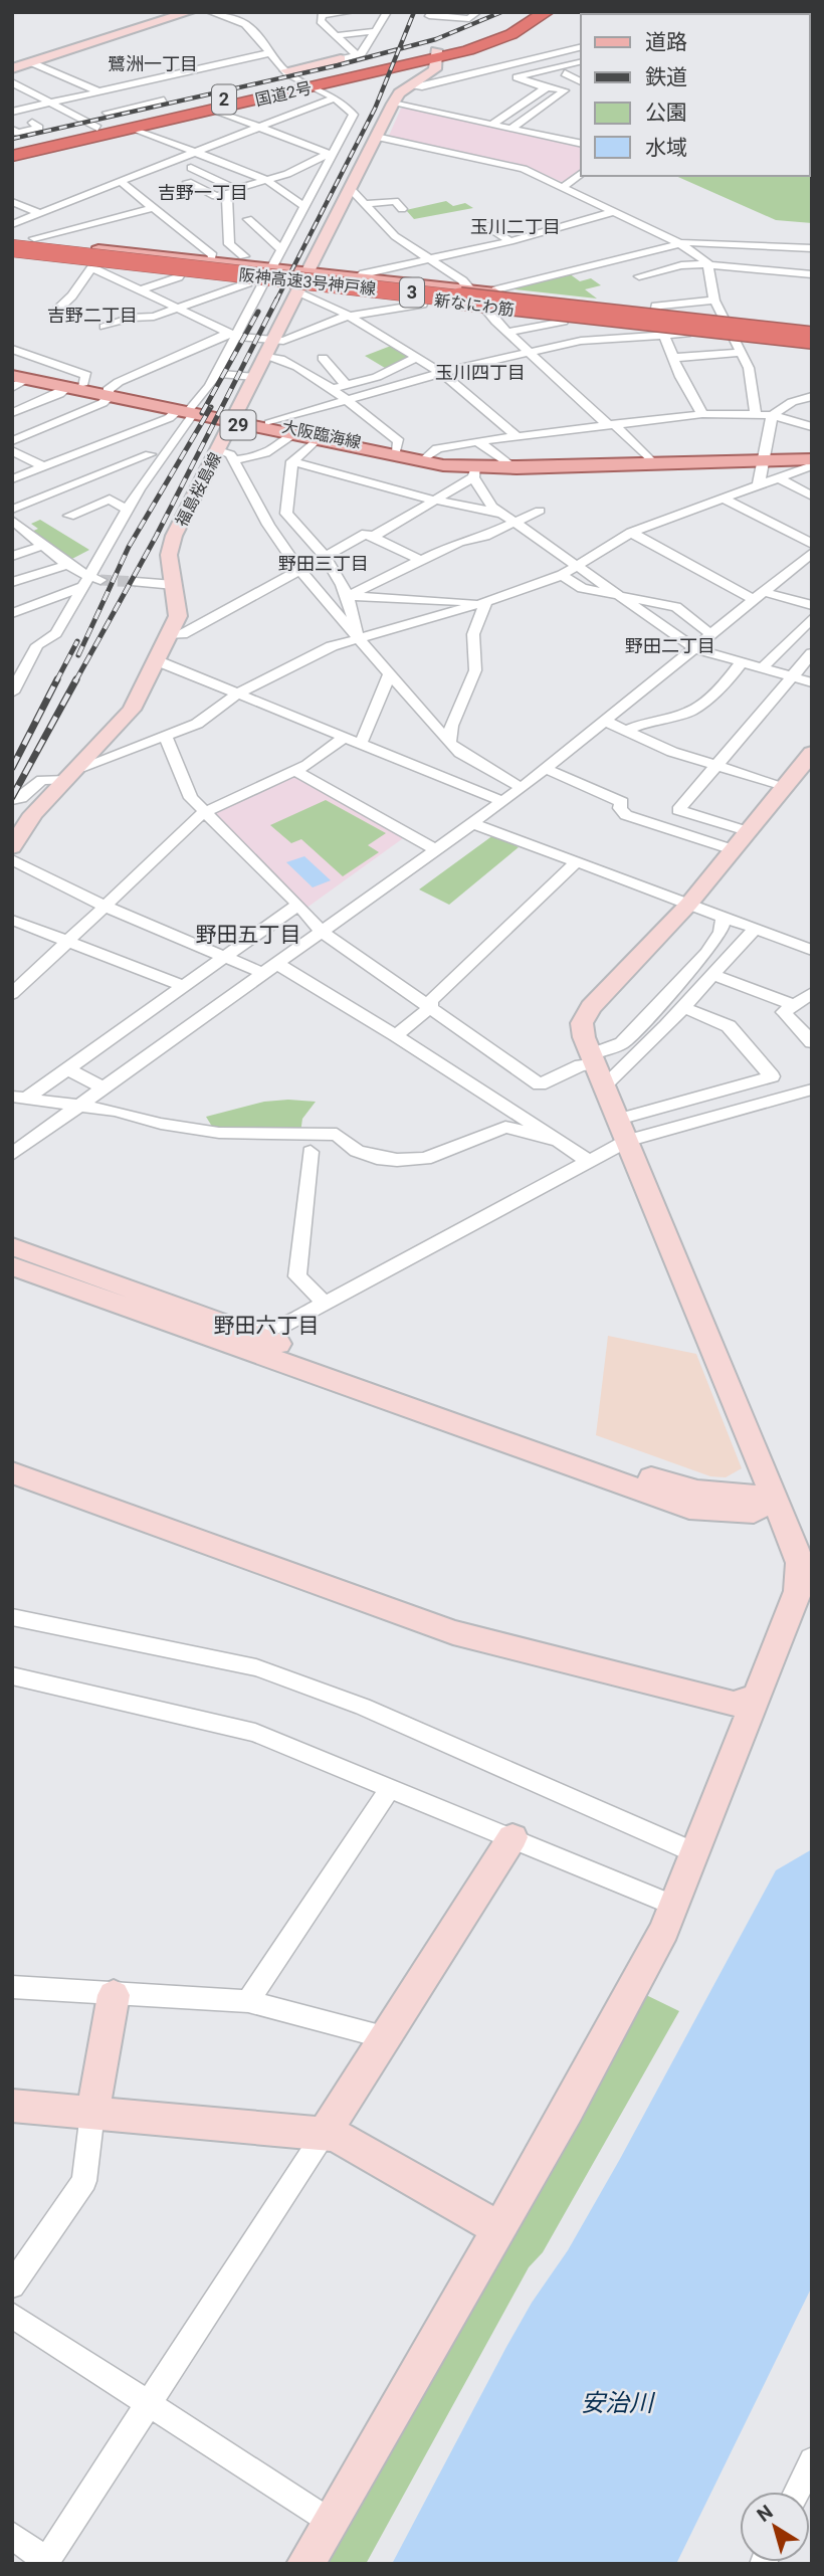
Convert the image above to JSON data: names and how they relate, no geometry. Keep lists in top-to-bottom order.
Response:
{
  "streets": {
    "highway": [
      "国道2号",
      "2",
      "阪神高速3号神戸線",
      "3"
    ],
    "main road": ["新なにわ筋", "29", "大阪臨海線"],
    "street": ["福島桜島線"]
  },
  "crossings": [
    ["国道2号", "福島桜島線"],
    ["阪神高速3号神戸線", "新なにわ筋"],
    ["新なにわ筋", "福島桜島線"],
    ["大阪臨海線", "福島桜島線"]
  ],
  "districts": [
    "鷺洲一丁目",
    "吉野一丁目",
    "玉川二丁目",
    "吉野二丁目",
    "玉川四丁目",
    "野田三丁目",
    "野田二丁目",
    "野田五丁目",
    "野田六丁目"
  ],
  "water": ["安治川"],
  "legend": [
    "道路",
    "鉄道",
    "公園",
    "水域"
  ],
  "north": "top left"
}
